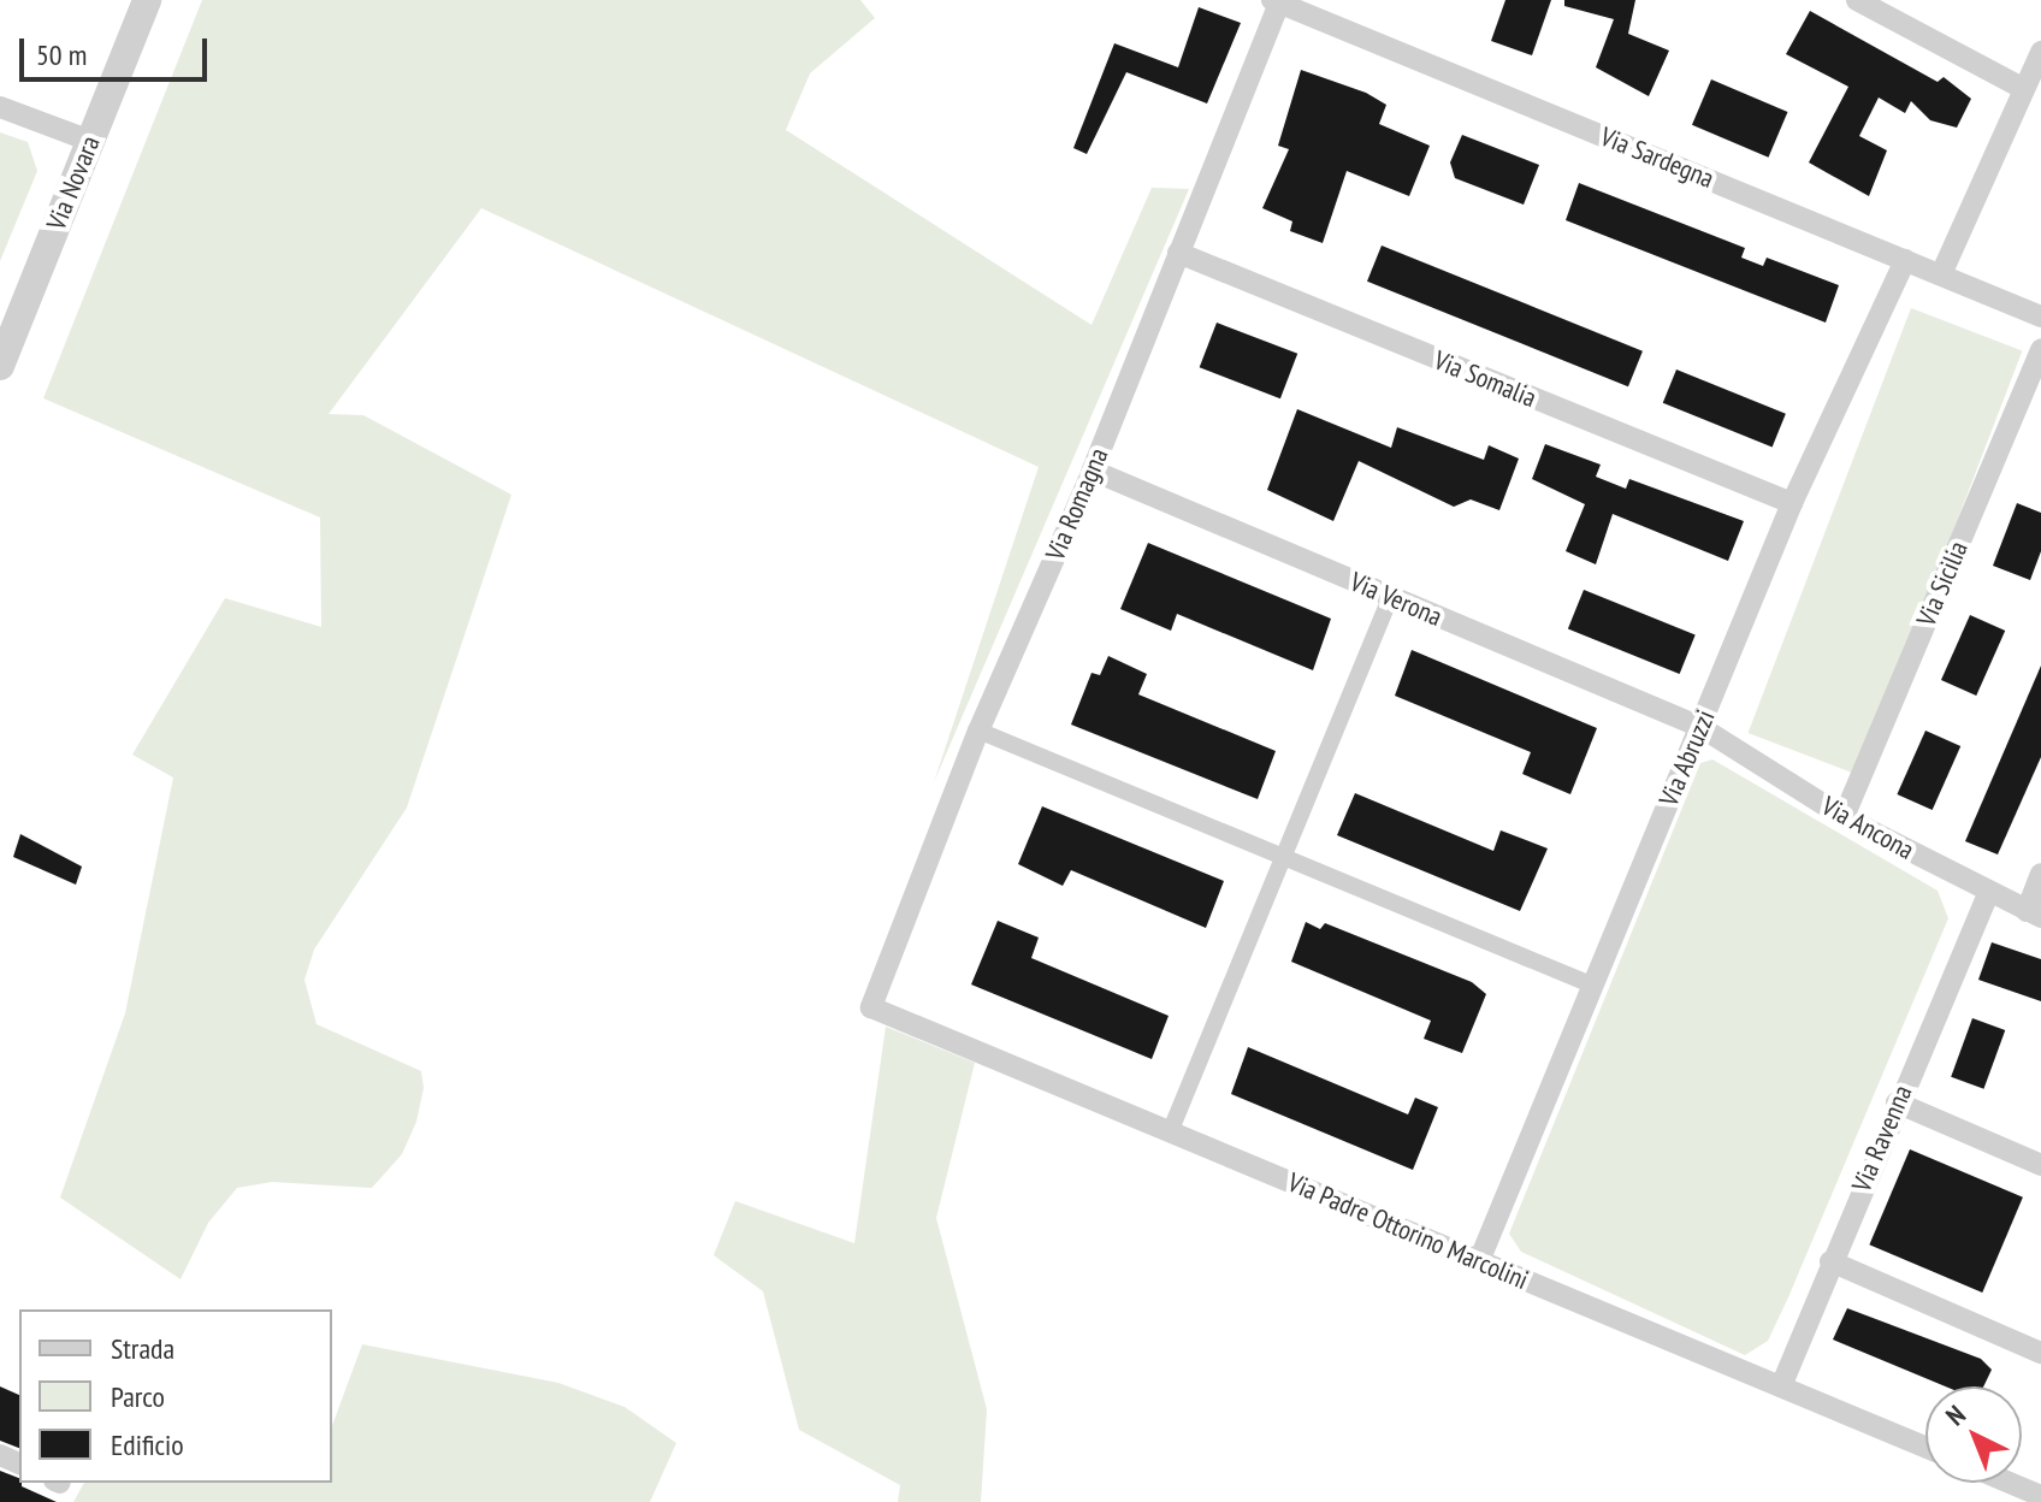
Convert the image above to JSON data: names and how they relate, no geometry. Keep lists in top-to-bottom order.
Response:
{
  "streets": {
    "street": [
      "Via Sardegna",
      "Via Novara",
      "Via Somalia",
      "Via Romagna",
      "Via Sicilia",
      "Via Verona",
      "Via Abruzzi",
      "Via Ancona",
      "Via Ravenna",
      "Via Padre Ottorino Marcolini"
    ]
  },
  "crossings": [
    ["Via Sardegna", "Via Romagna"],
    ["Via Sardegna", "Via Abruzzi"],
    ["Via Somalia", "Via Romagna"],
    ["Via Somalia", "Via Abruzzi"],
    ["Via Romagna", "Via Verona"],
    ["Via Romagna", "Via Padre Ottorino Marcolini"],
    ["Via Sicilia", "Via Ancona"],
    ["Via Verona", "Via Abruzzi"],
    ["Via Verona", "Via Ancona"],
    ["Via Abruzzi", "Via Ancona"],
    ["Via Abruzzi", "Via Padre Ottorino Marcolini"],
    ["Via Ancona", "Via Ravenna"],
    ["Via Ravenna", "Via Padre Ottorino Marcolini"]
  ],
  "legend": ["Strada", "Parco", "Edificio"],
  "scale_bar": "50 m",
  "north": "top left"
}
